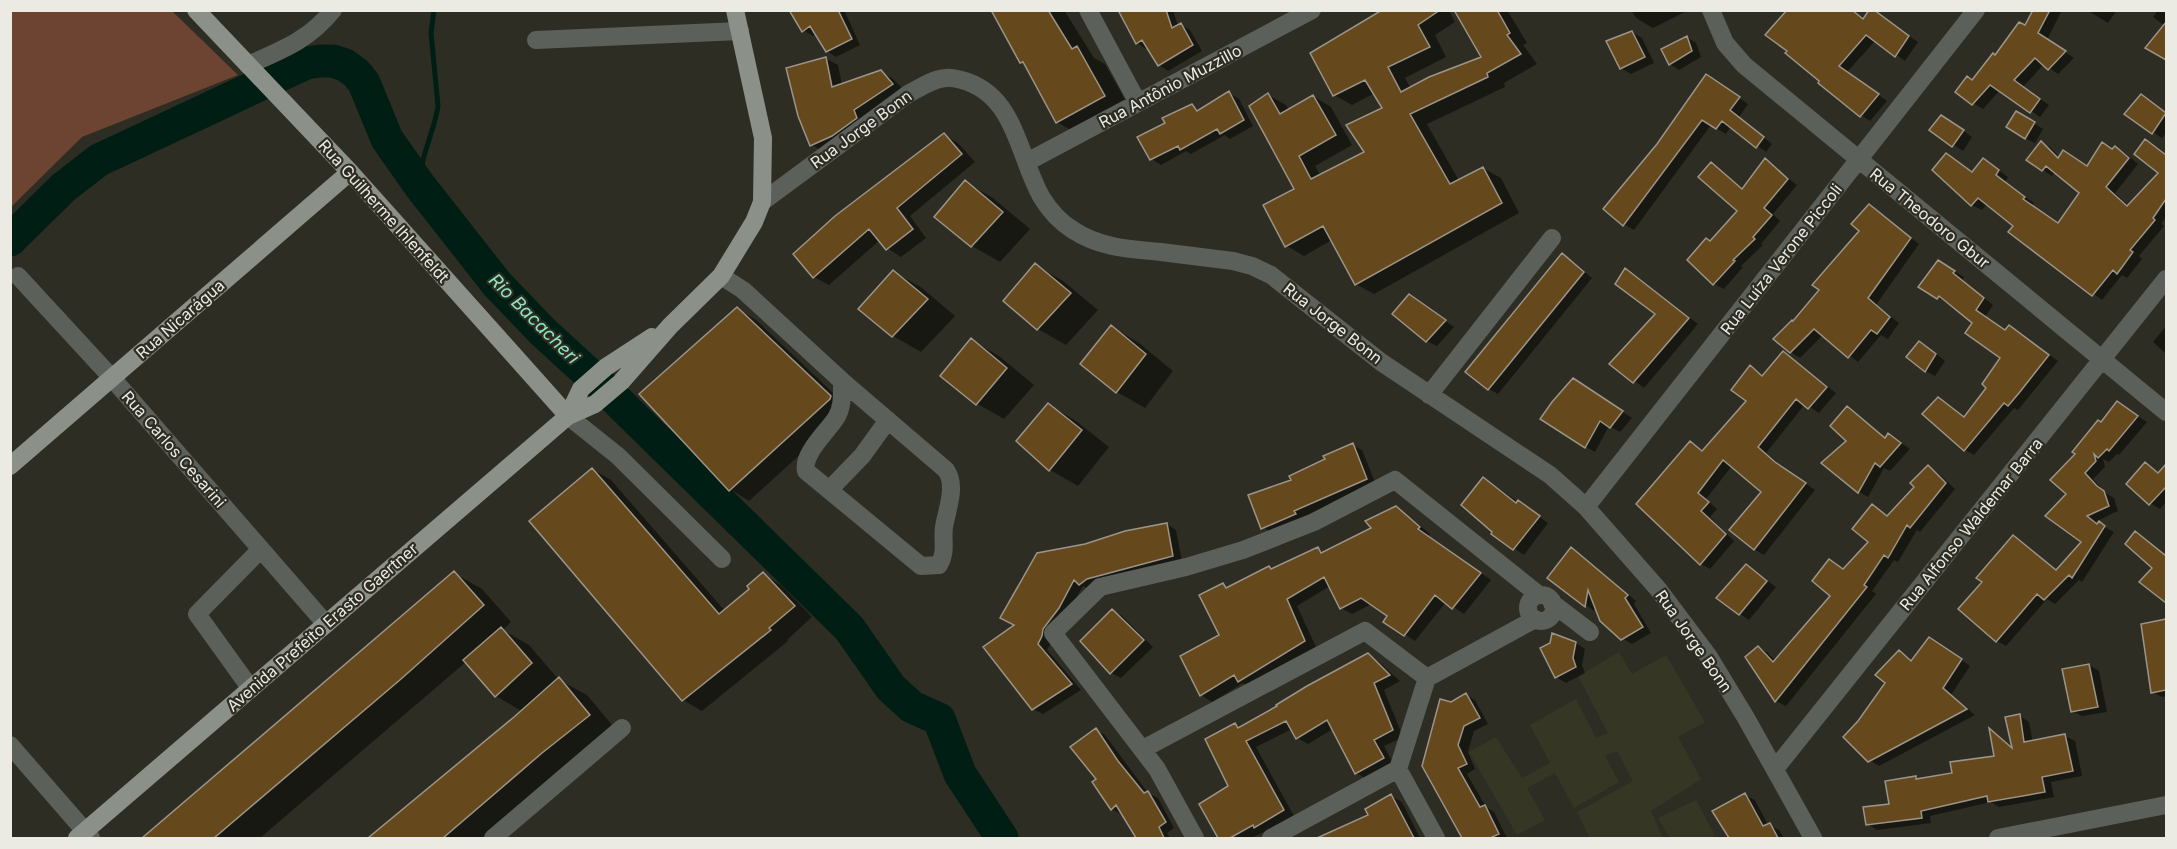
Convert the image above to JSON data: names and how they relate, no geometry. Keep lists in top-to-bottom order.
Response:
{
  "streets": {
    "main road": ["Rua Guilherme Ihlenfeldt", "Rua Nicarágua", "Avenida Prefeito Erasto Gaertner"],
    "street": [
      "Rua Antônio Muzzillo",
      "Rua Jorge Bonn",
      "Rua Theodoro Gbur",
      "Rua Luíza Verone Piccoli",
      "Rua Carlos Cesarini",
      "Rua Alfonso Waldemar Barra"
    ]
  },
  "crossings": [
    ["Rua Antônio Muzzillo", "Rua Jorge Bonn"],
    ["Rua Jorge Bonn", "Rua Luíza Verone Piccoli"],
    ["Rua Jorge Bonn", "Rua Alfonso Waldemar Barra"],
    ["Rua Guilherme Ihlenfeldt", "Rua Nicarágua"],
    ["Rua Guilherme Ihlenfeldt", "Avenida Prefeito Erasto Gaertner"],
    ["Rua Theodoro Gbur", "Rua Luíza Verone Piccoli"],
    ["Rua Theodoro Gbur", "Rua Alfonso Waldemar Barra"],
    ["Rua Nicarágua", "Rua Carlos Cesarini"],
    ["Rua Carlos Cesarini", "Avenida Prefeito Erasto Gaertner"]
  ],
  "water": ["Rio Bacacheri"]
}
